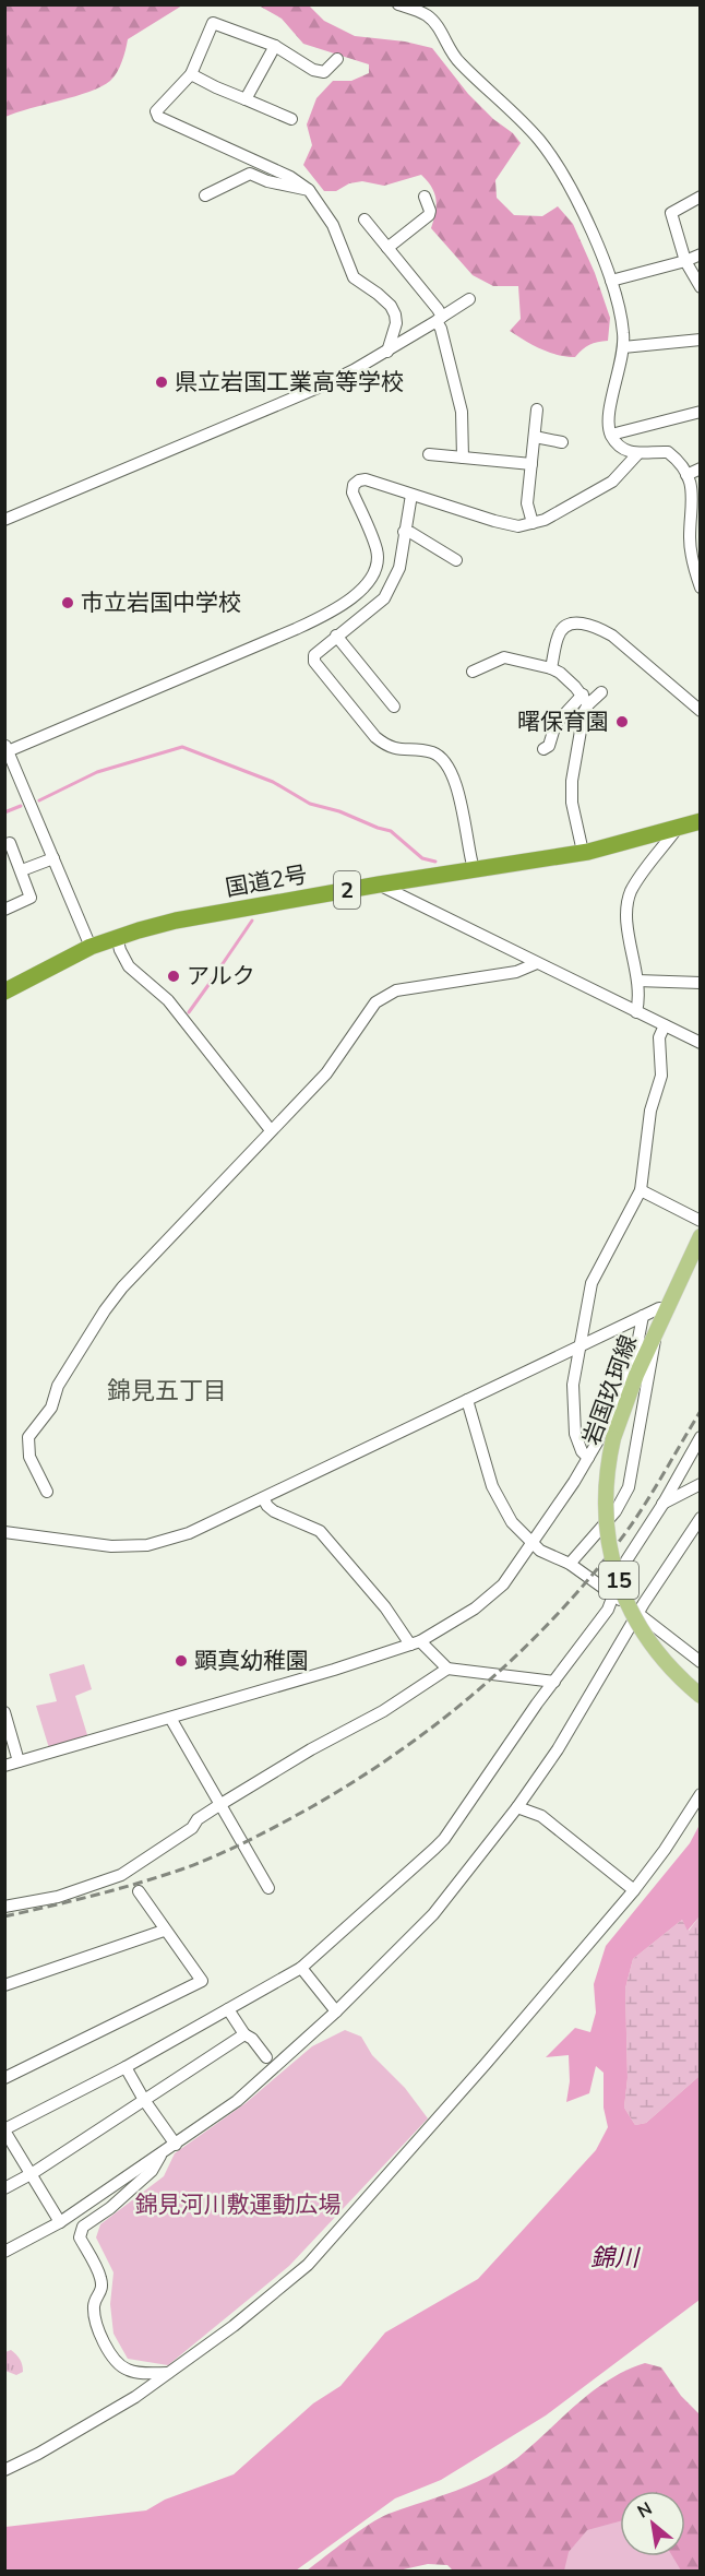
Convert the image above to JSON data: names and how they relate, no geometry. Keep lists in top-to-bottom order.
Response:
{
  "streets": {
    "highway": ["国道2号", "2"],
    "main road": ["岩国玖珂線", "15"]
  },
  "districts": ["錦見五丁目"],
  "water": ["錦川"],
  "parks": ["錦見河川敷運動広場"],
  "places": [
    "県立岩国工業高等学校",
    "市立岩国中学校",
    "曙保育園",
    "アルク",
    "顕真幼稚園"
  ],
  "north": "top left"
}
